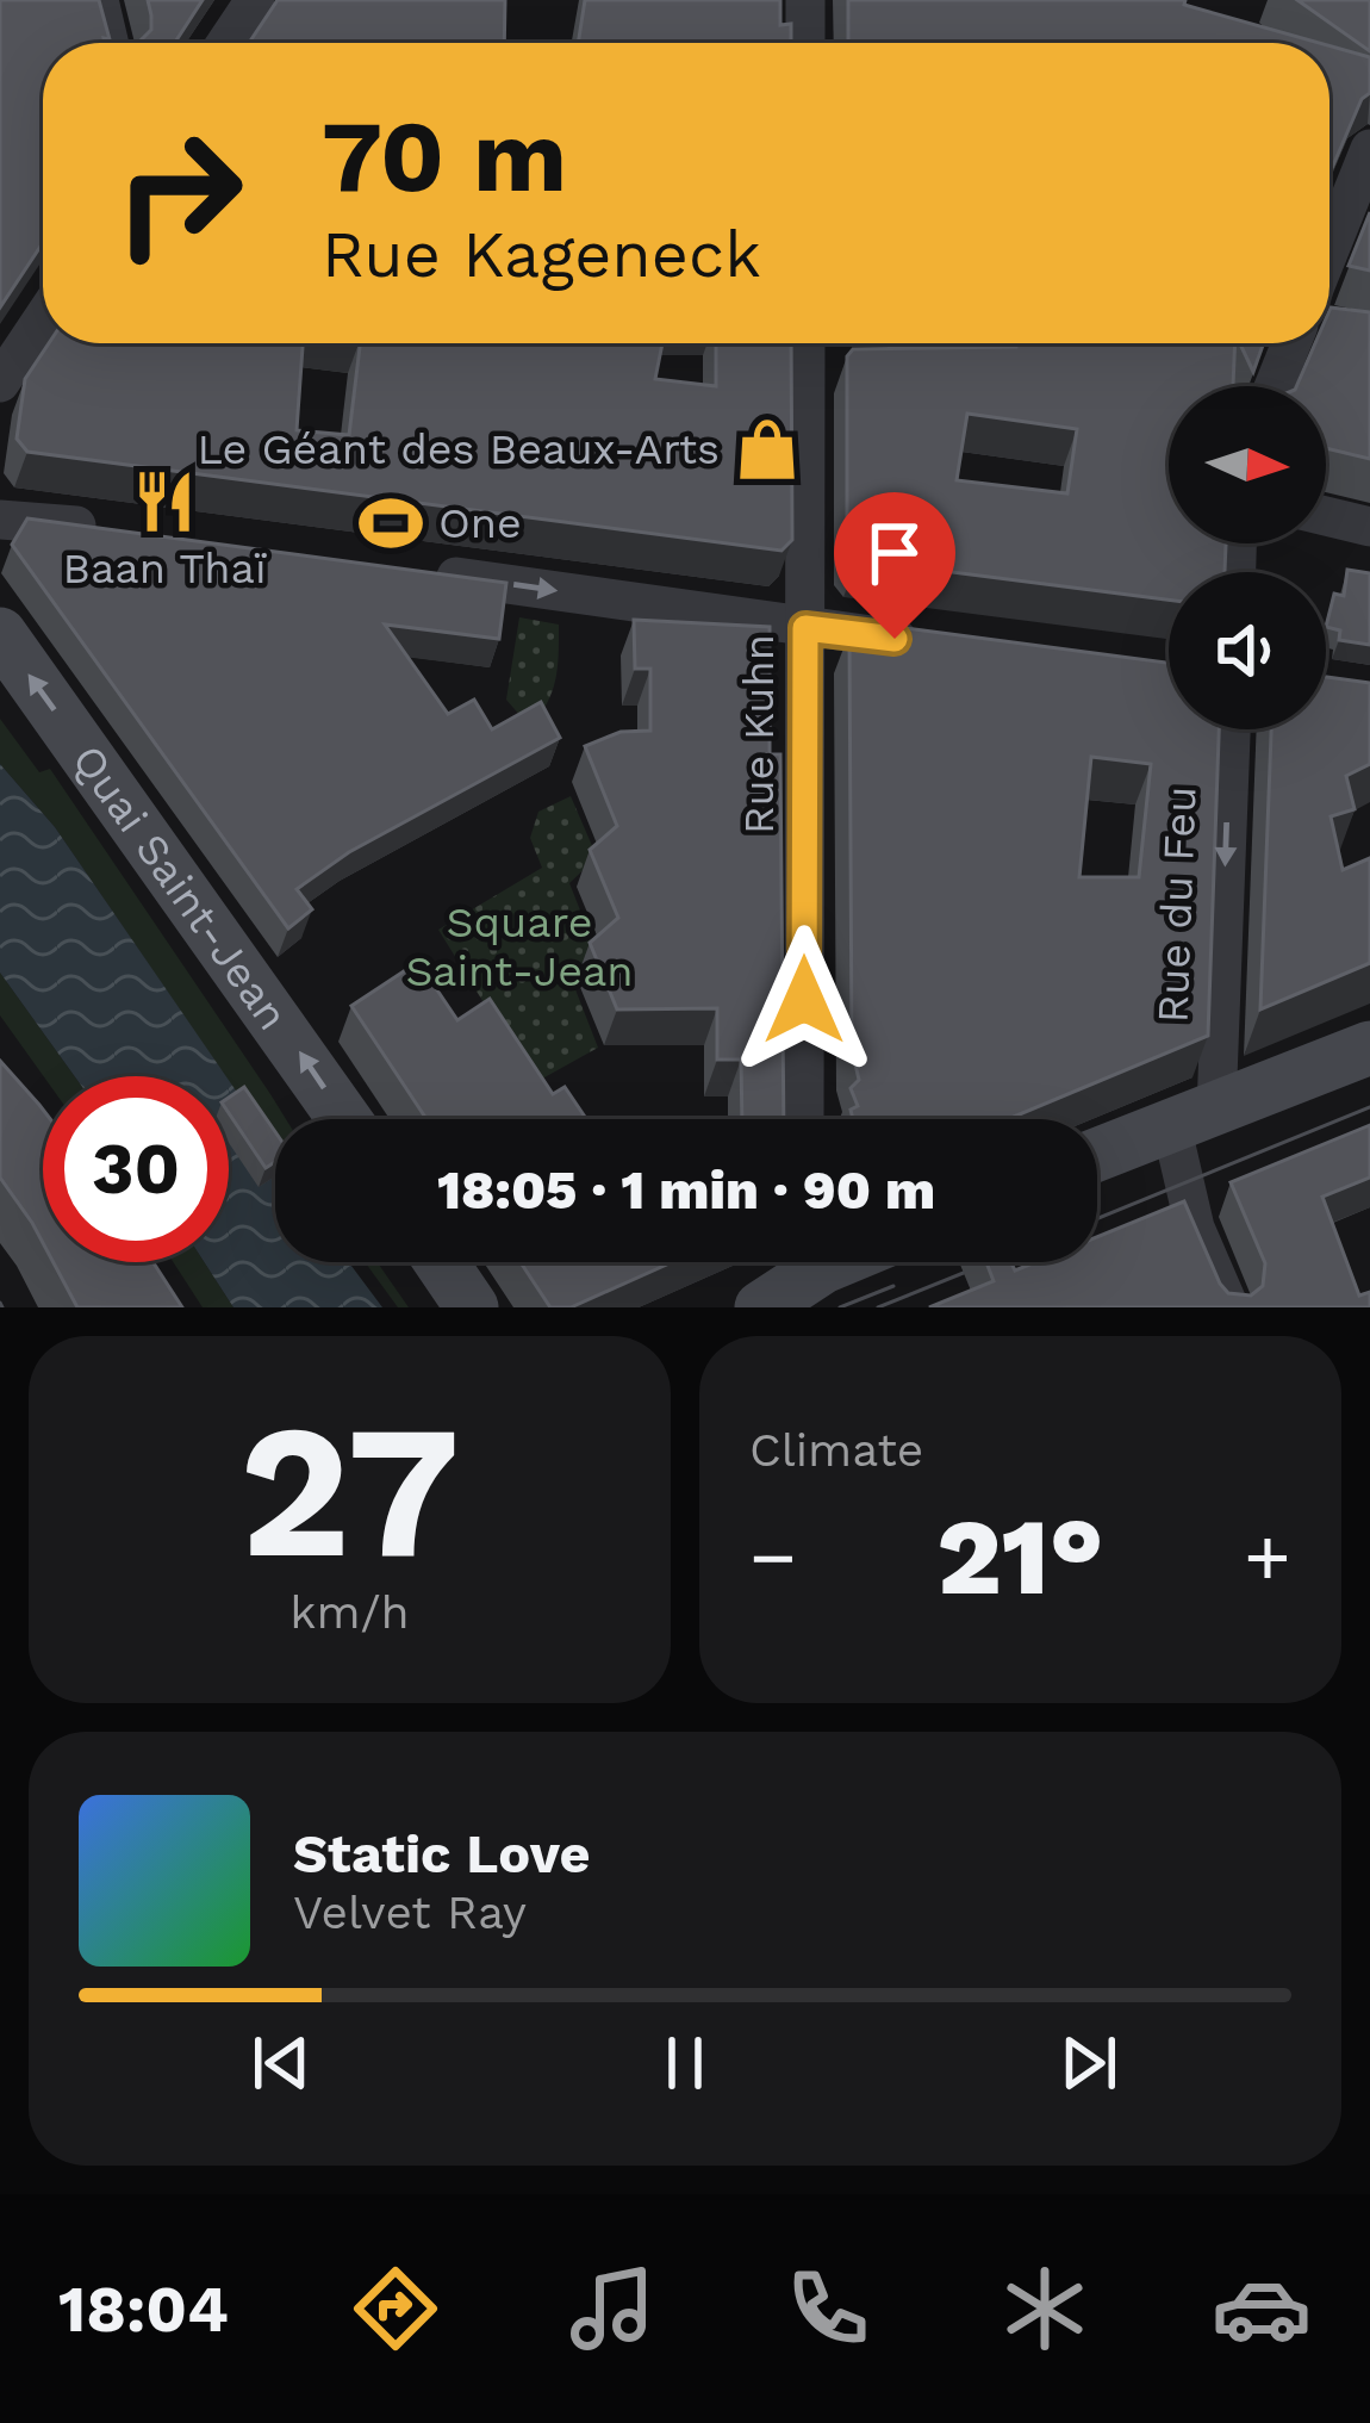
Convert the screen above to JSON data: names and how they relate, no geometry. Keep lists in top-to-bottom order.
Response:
{
  "streets": {
    "street": ["Rue Kuhn", "Quai Saint-Jean", "Rue du Feu"]
  },
  "one_way": ["Quai Saint-Jean", "Rue du Feu"],
  "parks": ["Square Saint-Jean"],
  "places": {
    "shop": ["Le Géant des Beaux-Arts"],
    "restaurant": ["Baan Thaï"],
    "sports": ["One"]
  },
  "north": "right",
  "page": {
    "turn": ["70 m", "Rue Kageneck"],
    "limit": "30",
    "trip": "18:05 · 1 min · 90 m",
    "tile": [
      ["27", "km/h"],
      "Climate"
    ],
    "heat": ["−", "21°", "+"],
    "song": ["Static Love", "Velvet Ray"],
    "tabs": "18:04"
  }
}
